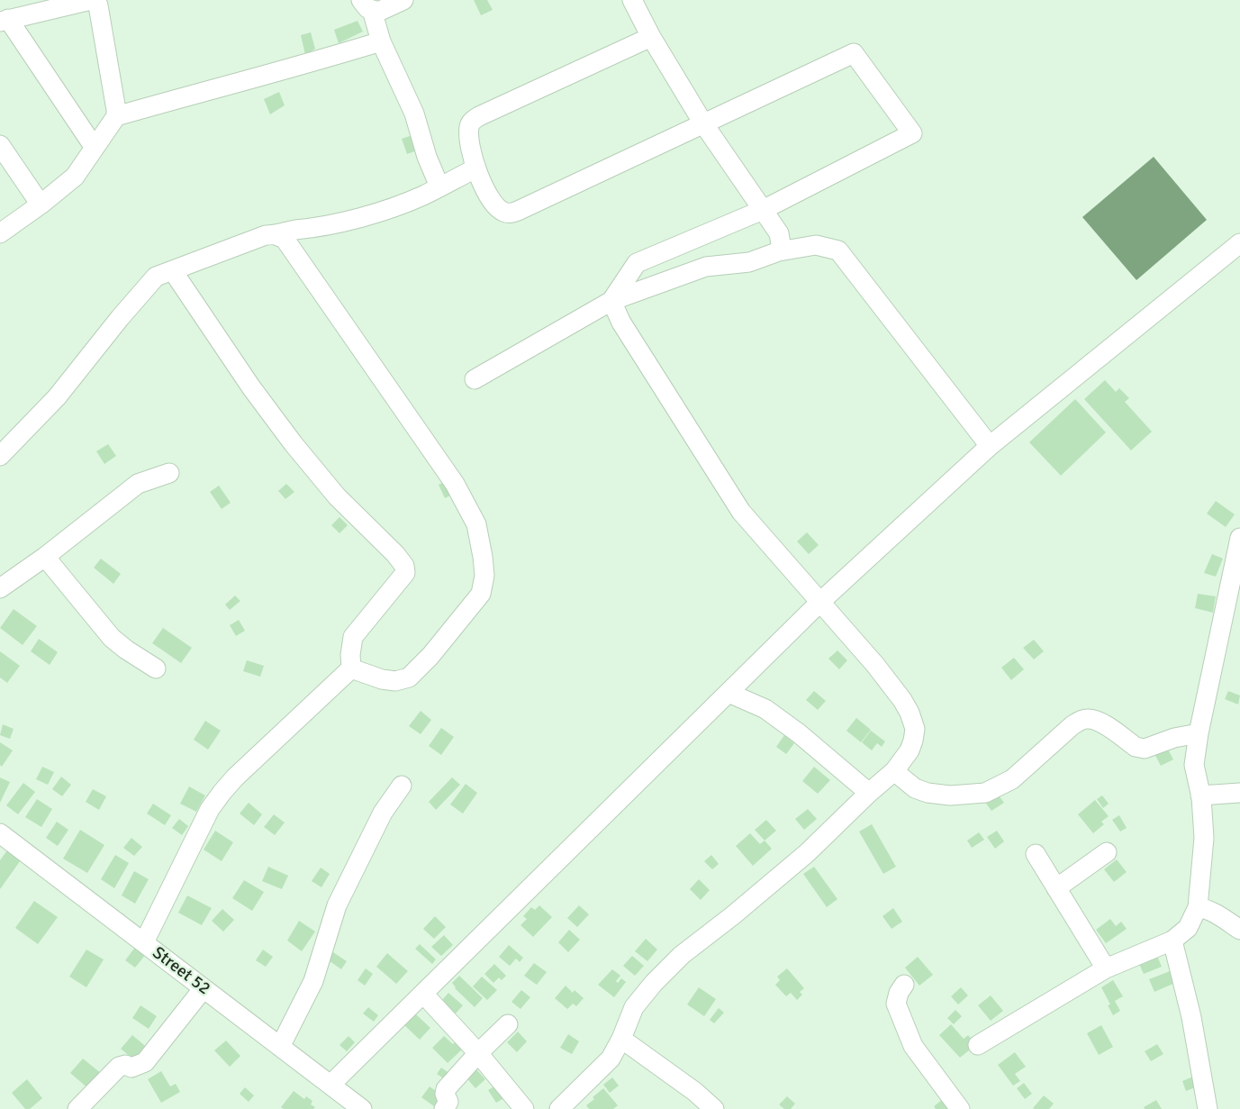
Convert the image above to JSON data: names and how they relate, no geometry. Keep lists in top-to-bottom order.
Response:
{
  "streets": {
    "street": ["Street 52"]
  }
}
